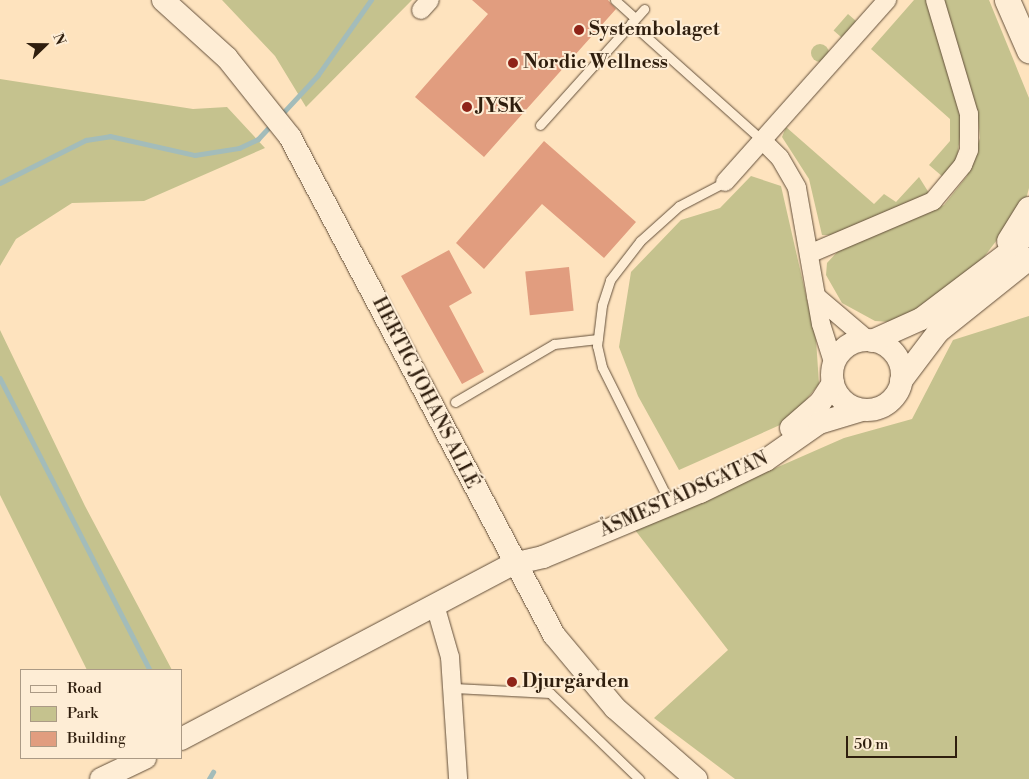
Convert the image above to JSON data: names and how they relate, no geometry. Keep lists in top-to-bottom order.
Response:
{
  "streets": {
    "street": ["HERTIG JOHANS ALLÉ", "ÅSMESTADSGATAN"]
  },
  "crossings": [
    ["HERTIG JOHANS ALLÉ", "ÅSMESTADSGATAN"]
  ],
  "places": [
    "Systembolaget",
    "Nordic Wellness",
    "JYSK",
    "Djurgården"
  ],
  "legend": ["Road", "Park", "Building"],
  "scale_bar": "50 m",
  "north": "right"
}
